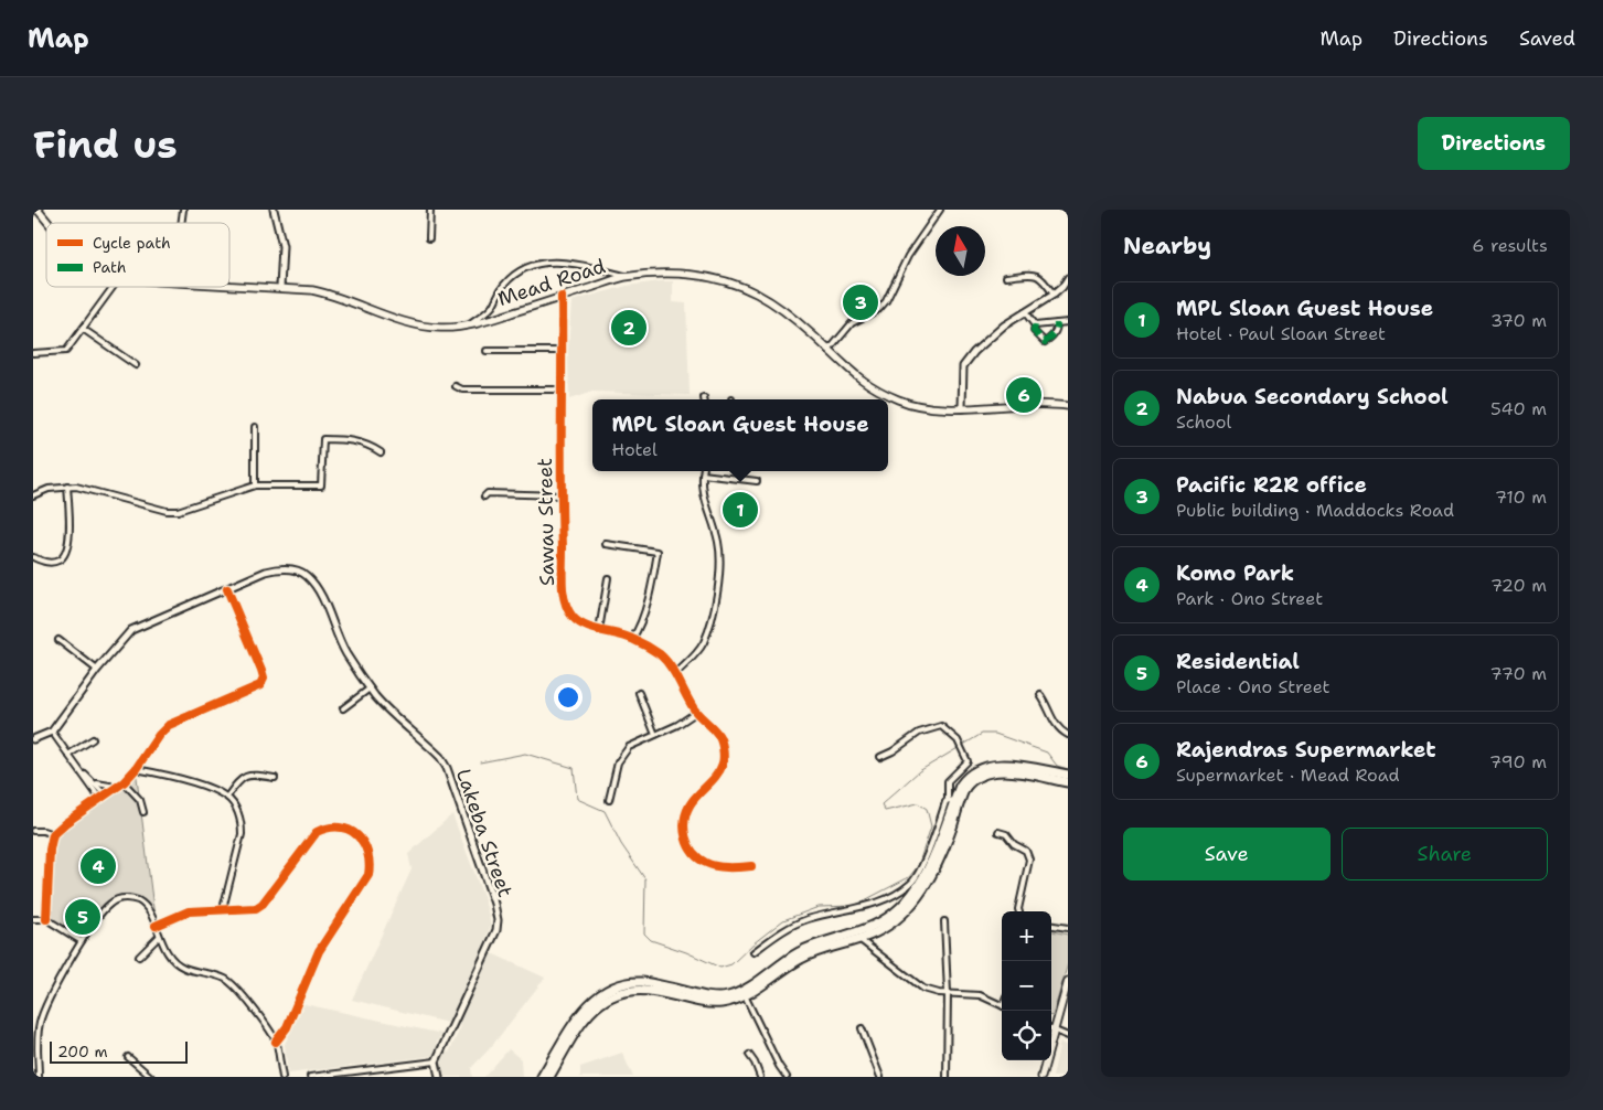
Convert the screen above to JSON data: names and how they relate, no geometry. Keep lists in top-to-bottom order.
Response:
{
  "streets": {
    "main road": ["Mead Road", "Lakeba Street"],
    "street": ["Sawau Street"]
  },
  "crossings": [
    ["Mead Road", "Sawau Street"]
  ],
  "legend": ["Cycle path", "Path"],
  "scale_bar": "200 m",
  "north": "top",
  "page": {
    "header": "Map",
    "nav": ["Map", "Directions", "Saved"],
    "buttons": [
      "Directions",
      ["Save", "Share"]
    ],
    "title": "Find us",
    "heading": ["Nearby", "6 results"],
    "list": [
      {
        "mark": "1",
        "name": "MPL Sloan Guest House",
        "note": "Hotel · Paul Sloan Street",
        "value": "370 m"
      },
      {
        "mark": "2",
        "name": "Nabua Secondary School",
        "note": "School",
        "value": "540 m"
      },
      {
        "mark": "3",
        "name": "Pacific R2R office",
        "note": "Public building · Maddocks Road",
        "value": "710 m"
      },
      {
        "mark": "4",
        "name": "Komo Park",
        "note": "Park · Ono Street",
        "value": "720 m"
      },
      {
        "mark": "5",
        "name": "Residential",
        "note": "Place · Ono Street",
        "value": "770 m"
      },
      {
        "mark": "6",
        "name": "Rajendras Supermarket",
        "note": "Supermarket · Mead Road",
        "value": "790 m"
      }
    ],
    "pins": [
      "3",
      "2",
      "6",
      "1",
      "4",
      "5"
    ],
    "popup": ["MPL Sloan Guest House", "Hotel"],
    "map_buttons": ["+", "−"],
    "scale": "200 m"
  }
}
